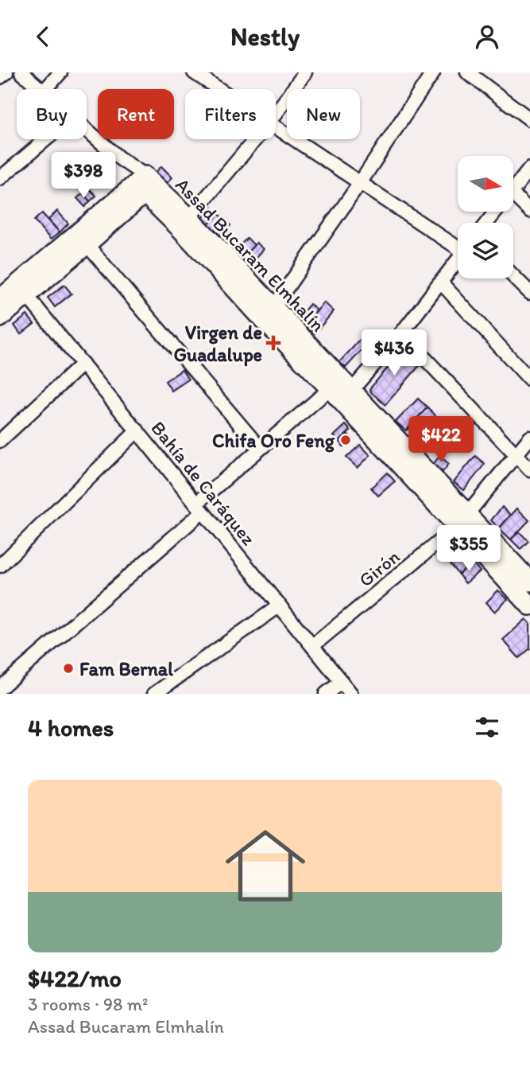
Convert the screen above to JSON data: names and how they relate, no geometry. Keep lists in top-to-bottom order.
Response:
{
  "streets": {
    "main road": ["Assad Bucaram Elmhalín"],
    "street": ["Bahía de Caráquez", "Girón"]
  },
  "crossings": [
    ["Assad Bucaram Elmhalín", "Girón"],
    ["Bahía de Caráquez", "Girón"]
  ],
  "places": {
    "health": ["Virgen de Guadalupe"],
    "other": ["Chifa Oro Feng", "Fam Bernal"]
  },
  "north": "right",
  "page": {
    "header": "Nestly",
    "chip": [
      "Buy",
      "Rent",
      "Filters",
      "New"
    ],
    "price": [
      "$398",
      "$436",
      "$422",
      "$355"
    ],
    "heading": "4 homes",
    "list": [
      {
        "name": "$422/mo",
        "note": "3 rooms · 98 m² · Assad Bucaram Elmhalín"
      }
    ]
  }
}
